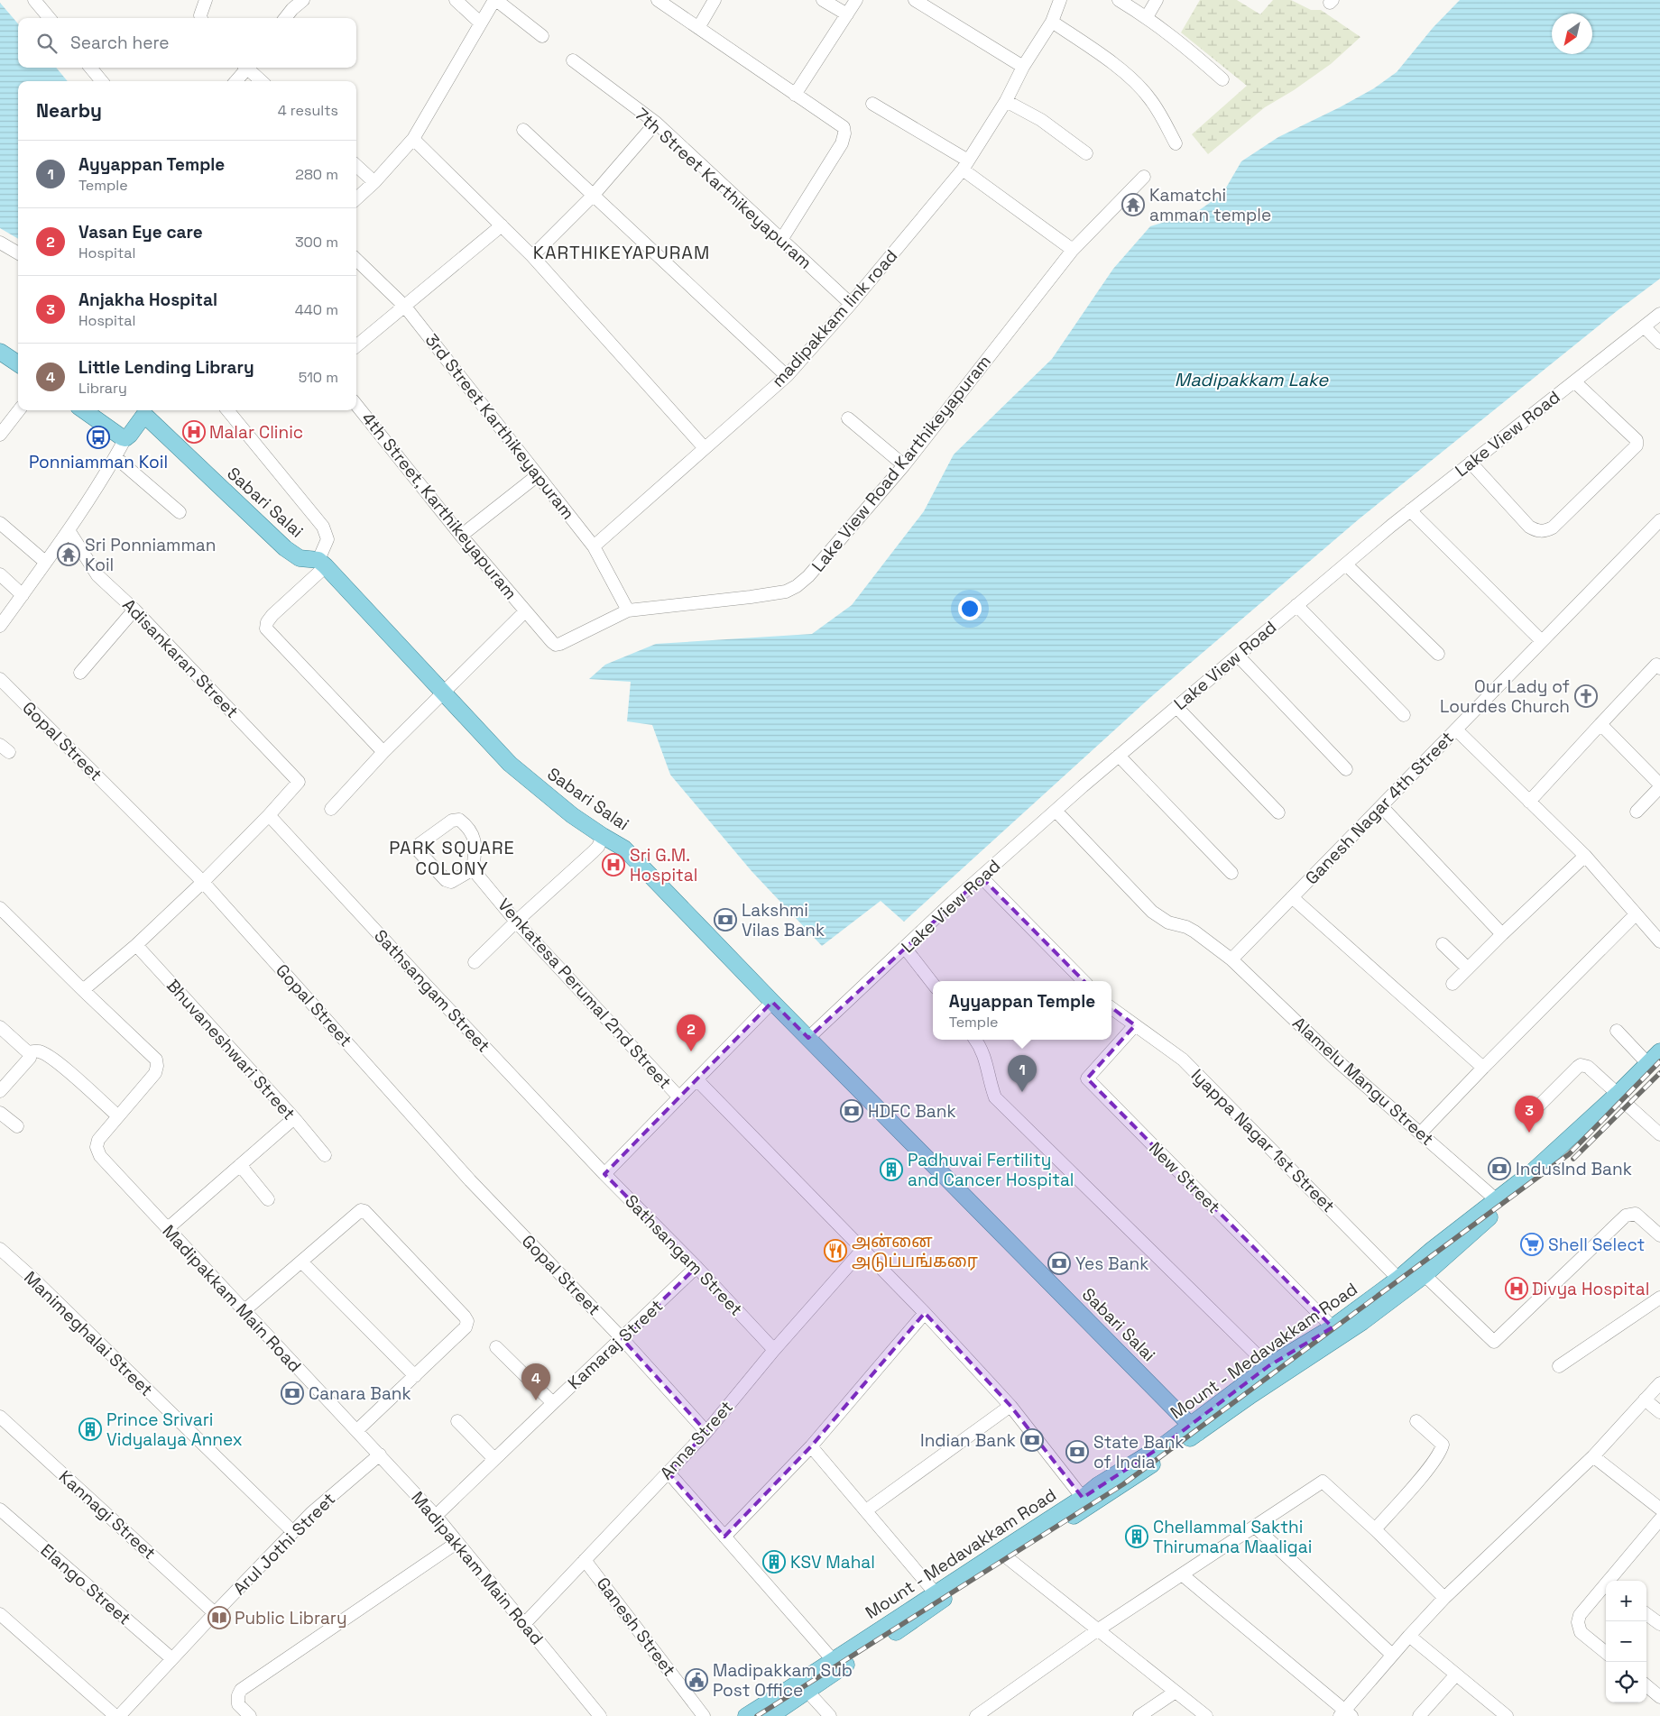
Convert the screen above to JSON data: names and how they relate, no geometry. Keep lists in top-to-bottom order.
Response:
{
  "streets": {
    "main road": ["Sabari Salai", "Mount - Medavakkam Road"],
    "street": [
      "7th Street Karthikeyapuram",
      "madipakkam link road",
      "3rd Street Karthikeyapuram",
      "Lake View Road",
      "Lake View Road Karthikeyapuram",
      "4th Street, Karthikeyapuram",
      "Adisankaran Street",
      "Gopal Street",
      "Ganesh Nagar 4th Street",
      "Sathsangam Street",
      "Venkatesa Perumal 2nd Street",
      "Bhuvaneshwari Street",
      "Alamelu Mangu Street",
      "Iyappa Nagar 1st Street",
      "New Street",
      "Madipakkam Main Road",
      "Manimeghalai Street",
      "Kamaraj Street",
      "Anna Street",
      "Kannagi Street",
      "Arul Jothi Street",
      "Elango Street",
      "Ganesh Street"
    ]
  },
  "crossings": [
    ["7th Street Karthikeyapuram", "madipakkam link road"],
    ["madipakkam link road", "3rd Street Karthikeyapuram"],
    ["3rd Street Karthikeyapuram", "Lake View Road Karthikeyapuram"],
    ["Lake View Road", "Sabari Salai"],
    ["Lake View Road", "Alamelu Mangu Street"],
    ["Lake View Road Karthikeyapuram", "4th Street, Karthikeyapuram"],
    ["Sabari Salai", "Mount - Medavakkam Road"],
    ["Adisankaran Street", "Sathsangam Street"],
    ["Gopal Street", "Kamaraj Street"],
    ["Gopal Street", "Anna Street"],
    ["Ganesh Nagar 4th Street", "Alamelu Mangu Street"],
    ["Sathsangam Street", "Kamaraj Street"],
    ["Sathsangam Street", "Anna Street"],
    ["Alamelu Mangu Street", "Mount - Medavakkam Road"],
    ["Iyappa Nagar 1st Street", "New Street"],
    ["Iyappa Nagar 1st Street", "Mount - Medavakkam Road"],
    ["New Street", "Mount - Medavakkam Road"],
    ["Madipakkam Main Road", "Kamaraj Street"],
    ["Madipakkam Main Road", "Anna Street"],
    ["Madipakkam Main Road", "Arul Jothi Street"],
    ["Manimeghalai Street", "Arul Jothi Street"],
    ["Anna Street", "Ganesh Street"],
    ["Kannagi Street", "Arul Jothi Street"],
    ["Arul Jothi Street", "Elango Street"]
  ],
  "districts": ["KARTHIKEYAPURAM", "PARK SQUARE COLONY"],
  "water": ["Madipakkam Lake"],
  "places": {
    "temple": ["Kamatchi amman temple", "Sri Ponniamman Koil"],
    "hospital": ["Malar Clinic", "Sri G.M. Hospital", "Divya Hospital"],
    "bus stop": ["Ponniamman Koil"],
    "church": ["Our Lady of Lourdes Church"],
    "bank": [
      "Lakshmi Vilas Bank",
      "HDFC Bank",
      "IndusInd Bank",
      "Yes Bank",
      "Canara Bank",
      "Indian Bank",
      "State Bank of India"
    ],
    "building": [
      "Padhuvai Fertility and Cancer Hospital",
      "Prince Srivari Vidyalaya Annex",
      "Chellammal Sakthi Thirumana Maaligai",
      "KSV Mahal"
    ],
    "supermarket": ["Shell Select"],
    "restaurant": ["அன்னை அடுப்பங்கரை"],
    "library": ["Public Library"],
    "public building": ["Madipakkam Sub Post Office"]
  },
  "north": "bottom left",
  "page": {
    "search": "Search here",
    "heading": ["Nearby", "4 results"],
    "list": [
      {
        "mark": "1",
        "name": "Ayyappan Temple",
        "note": "Temple",
        "value": "280 m"
      },
      {
        "mark": "2",
        "name": "Vasan Eye care",
        "note": "Hospital",
        "value": "300 m"
      },
      {
        "mark": "3",
        "name": "Anjakha Hospital",
        "note": "Hospital",
        "value": "440 m"
      },
      {
        "mark": "4",
        "name": "Little Lending Library",
        "note": "Library",
        "value": "510 m"
      }
    ],
    "popup": ["Ayyappan Temple", "Temple"],
    "pins": [
      "2",
      "1",
      "3",
      "4"
    ],
    "map_buttons": ["+", "−"]
  }
}
